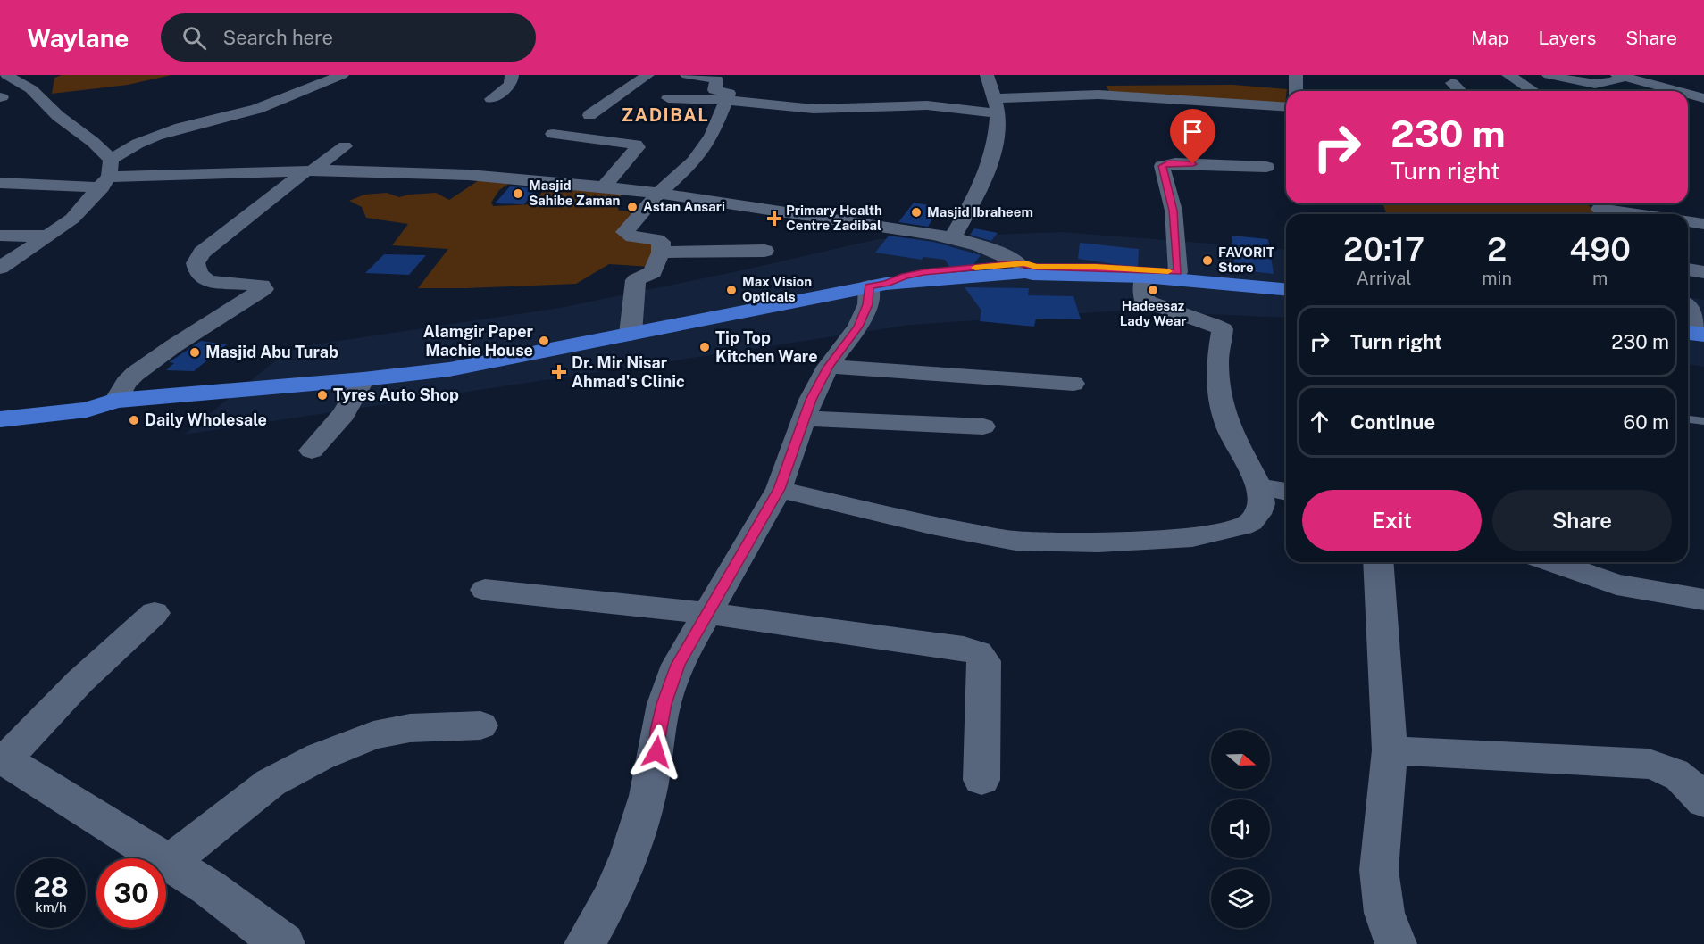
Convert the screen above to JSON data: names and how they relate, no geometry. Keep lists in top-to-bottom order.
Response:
{
  "districts": ["ZADIBAL"],
  "places": {
    "other": [
      "Masjid Sahibe Zaman",
      "Astan Ansari",
      "Masjid Ibraheem",
      "FAVORIT Store",
      "Max Vision Opticals",
      "Hadeesaz Lady Wear",
      "Alamgir Paper Machie House",
      "Tip Top Kitchen Ware",
      "Masjid Abu Turab",
      "Tyres Auto Shop",
      "Daily Wholesale"
    ],
    "health": ["Primary Health Centre Zadibal", "Dr. Mir Nisar Ahmad's Clinic"]
  },
  "north": "right",
  "page": {
    "header": "Waylane",
    "search": "Search here",
    "nav": ["Map", "Layers", "Share"],
    "turn": ["230 m", "Turn right"],
    "eta": [
      "20:17",
      "Arrival",
      "2",
      "min",
      "490",
      "m"
    ],
    "list": [
      {
        "name": "Turn right",
        "value": "230 m"
      },
      {
        "name": "Continue",
        "value": "60 m"
      }
    ],
    "buttons": ["Exit", "Share"],
    "speed": "28 km/h",
    "limit": "30"
  }
}
